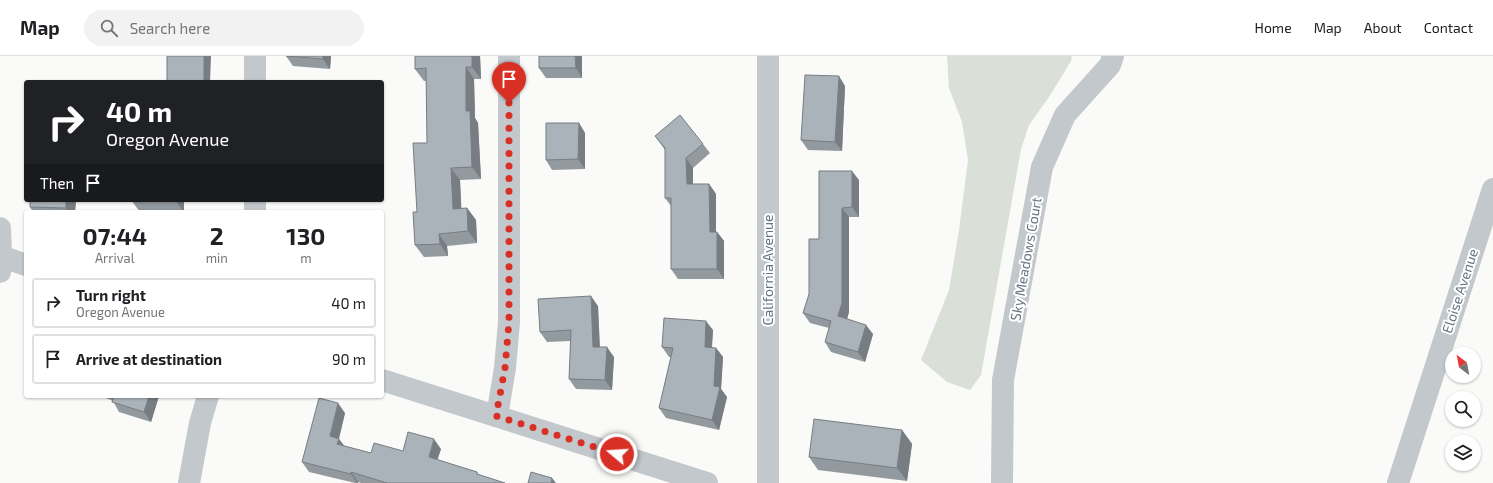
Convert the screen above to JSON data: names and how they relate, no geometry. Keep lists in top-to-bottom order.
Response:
{
  "streets": {
    "street": ["Sky Meadows Court", "California Avenue", "Eloise Avenue"]
  },
  "north": "top left",
  "page": {
    "header": "Map",
    "search": "Search here",
    "nav": [
      "Home",
      "Map",
      "About",
      "Contact"
    ],
    "turn": ["40 m", "Oregon Avenue"],
    "then": "Then",
    "eta": [
      "07:44",
      "Arrival",
      "2",
      "min",
      "130",
      "m"
    ],
    "list": [
      {
        "name": "Turn right",
        "note": "Oregon Avenue",
        "value": "40 m"
      },
      {
        "name": "Arrive at destination",
        "value": "90 m"
      }
    ]
  }
}
